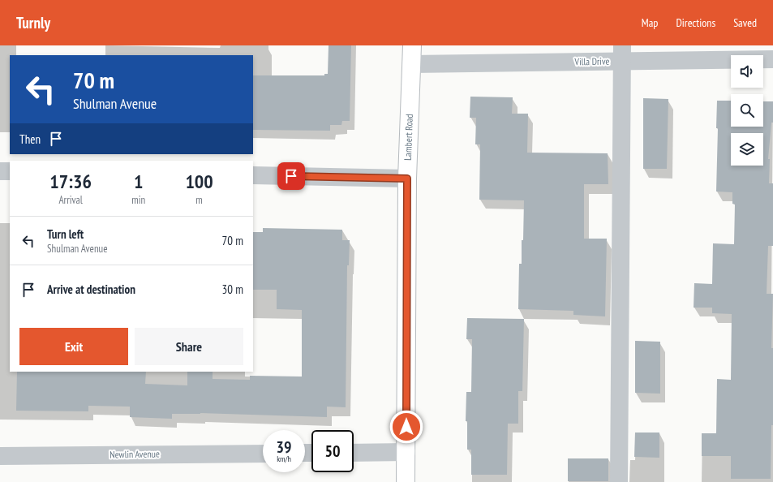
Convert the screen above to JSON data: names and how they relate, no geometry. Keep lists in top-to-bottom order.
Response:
{
  "streets": {
    "main road": ["Lambert Road"],
    "street": ["Villa Drive", "Newlin Avenue"]
  },
  "crossings": [
    ["Villa Drive", "Lambert Road"]
  ],
  "page": {
    "header": "Turnly",
    "nav": ["Map", "Directions", "Saved"],
    "turn": ["70 m", "Shulman Avenue"],
    "then": "Then",
    "eta": [
      "17:36",
      "Arrival",
      "1",
      "min",
      "100",
      "m"
    ],
    "list": [
      {
        "name": "Turn left",
        "note": "Shulman Avenue",
        "value": "70 m"
      },
      {
        "name": "Arrive at destination",
        "value": "30 m"
      }
    ],
    "buttons": ["Exit", "Share"],
    "speed": "39 km/h",
    "limit": "50"
  }
}
